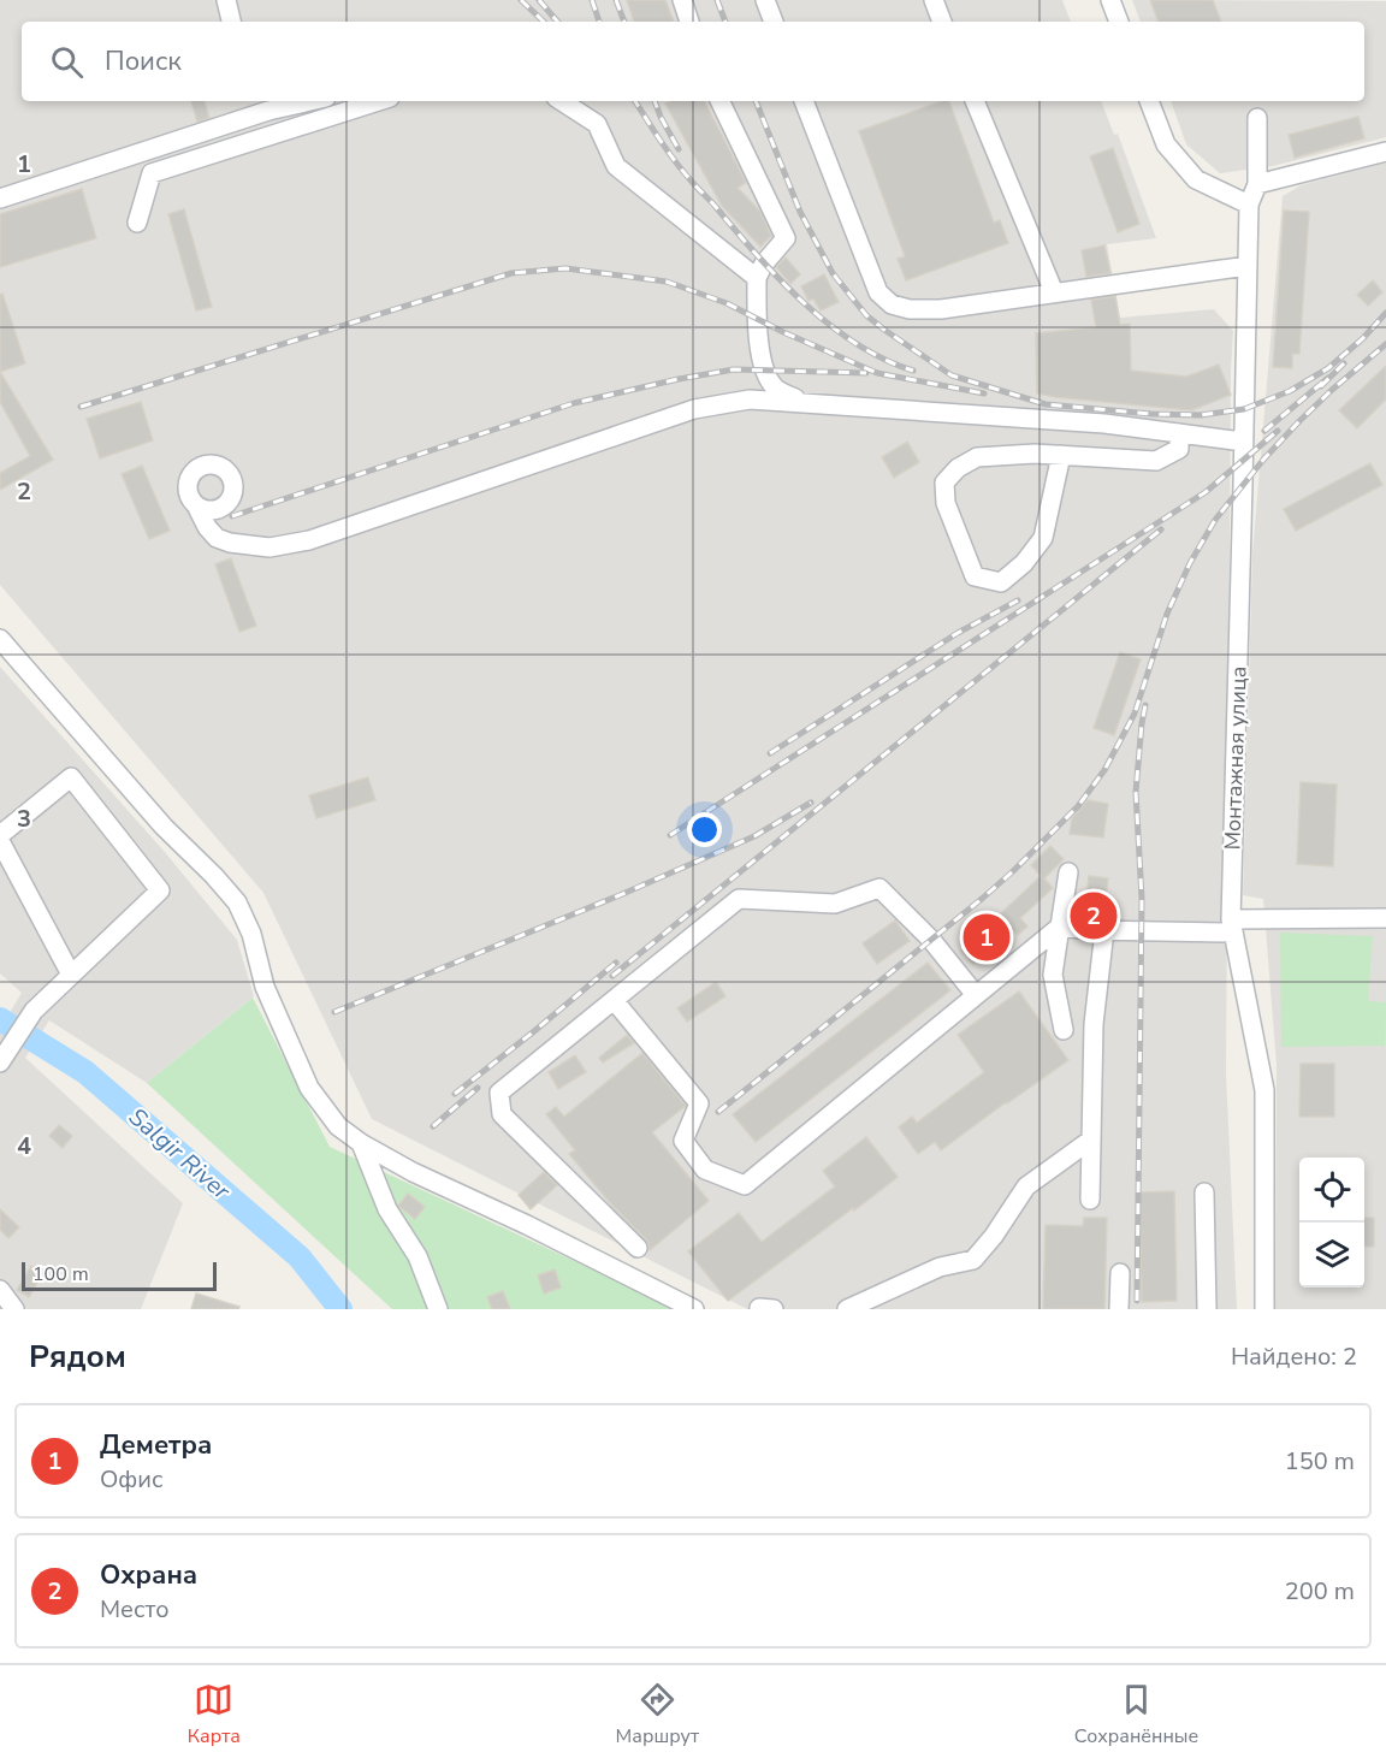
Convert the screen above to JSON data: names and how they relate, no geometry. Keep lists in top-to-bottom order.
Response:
{
  "streets": {
    "street": ["Монтажная улица"]
  },
  "water": ["Salgir River"],
  "scale_bar": "100 m",
  "page": {
    "search": "Поиск",
    "pins": ["2", "1"],
    "scale": "100 m",
    "heading": ["Рядом", "Найдено: 2"],
    "list": [
      {
        "mark": "1",
        "name": "Деметра",
        "note": "Офис",
        "value": "150 m"
      },
      {
        "mark": "2",
        "name": "Охрана",
        "note": "Место",
        "value": "200 m"
      }
    ],
    "nav": ["Карта", "Маршрут", "Сохранённые"]
  },
  "grid": {
    "rows": [
      "1",
      "2",
      "3",
      "4"
    ]
  }
}
